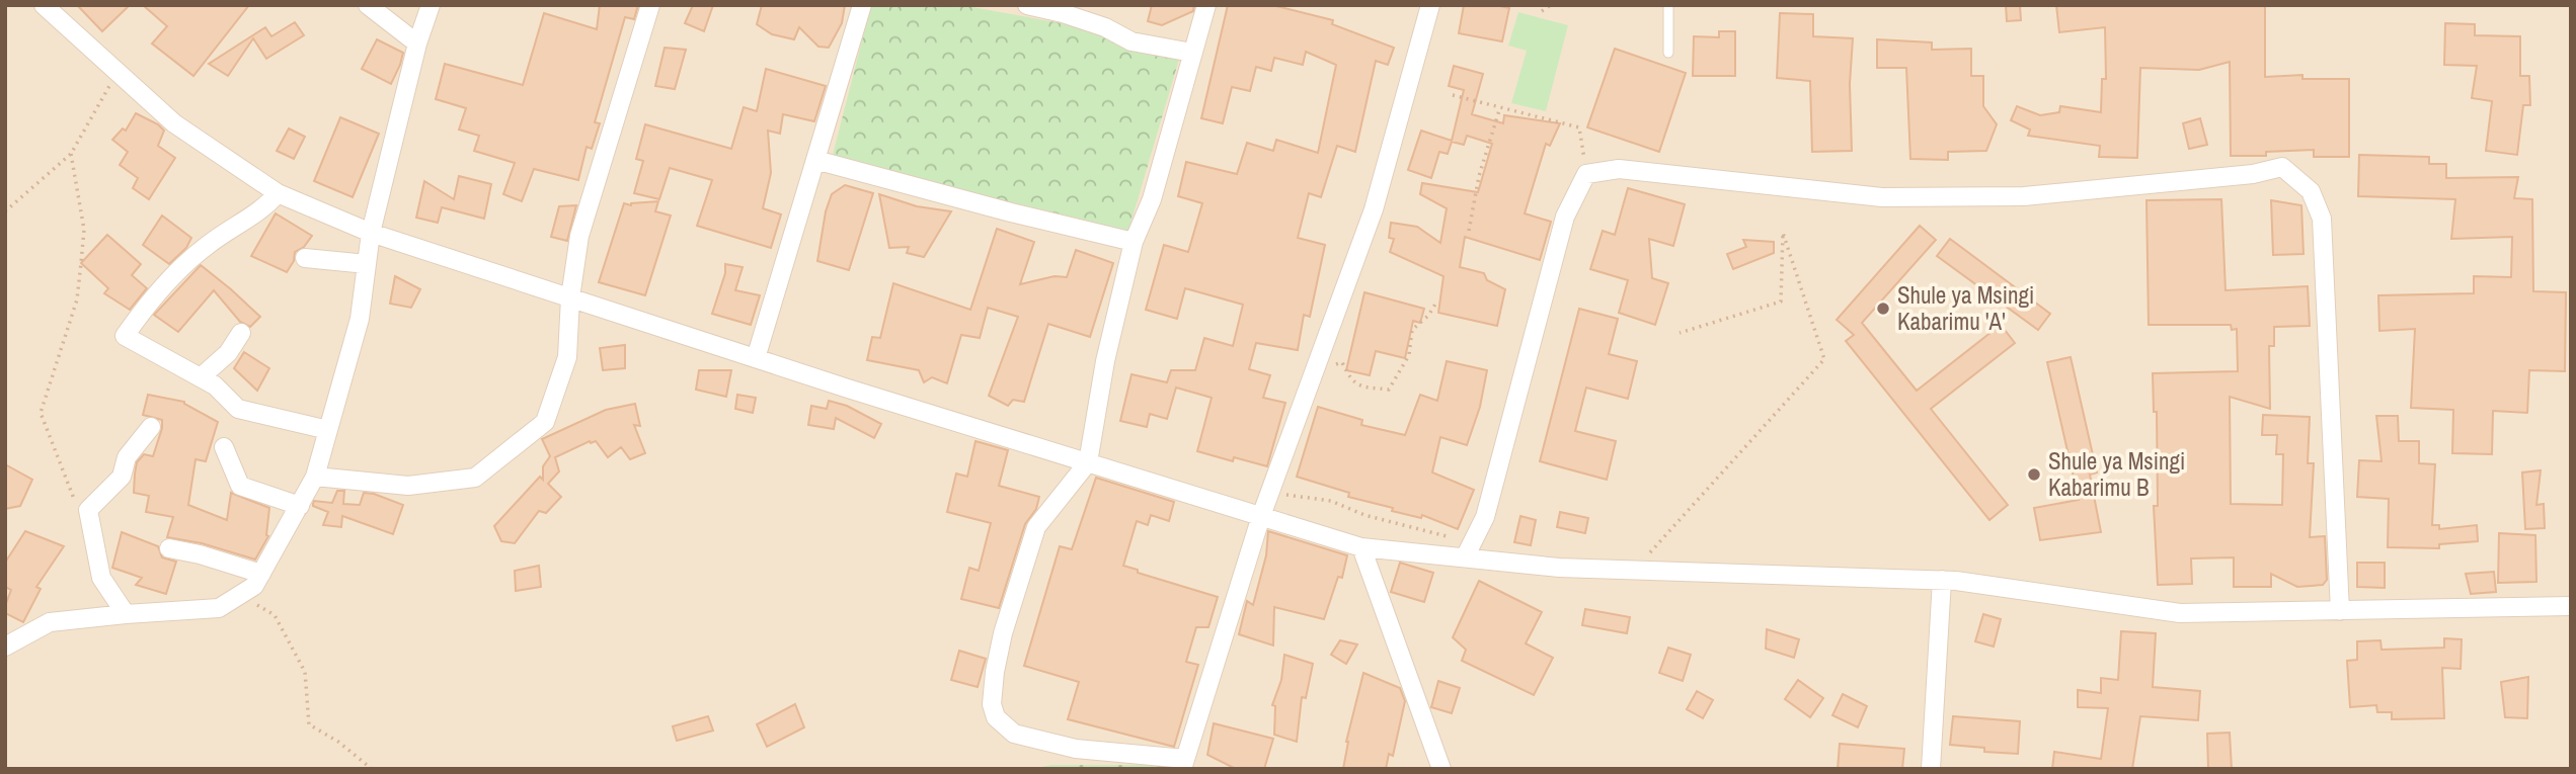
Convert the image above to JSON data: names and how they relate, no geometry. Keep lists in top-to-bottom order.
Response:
{
  "places": ["Shule ya Msingi Kabarimu 'A'", "Shule ya Msingi Kabarimu B"]
}
